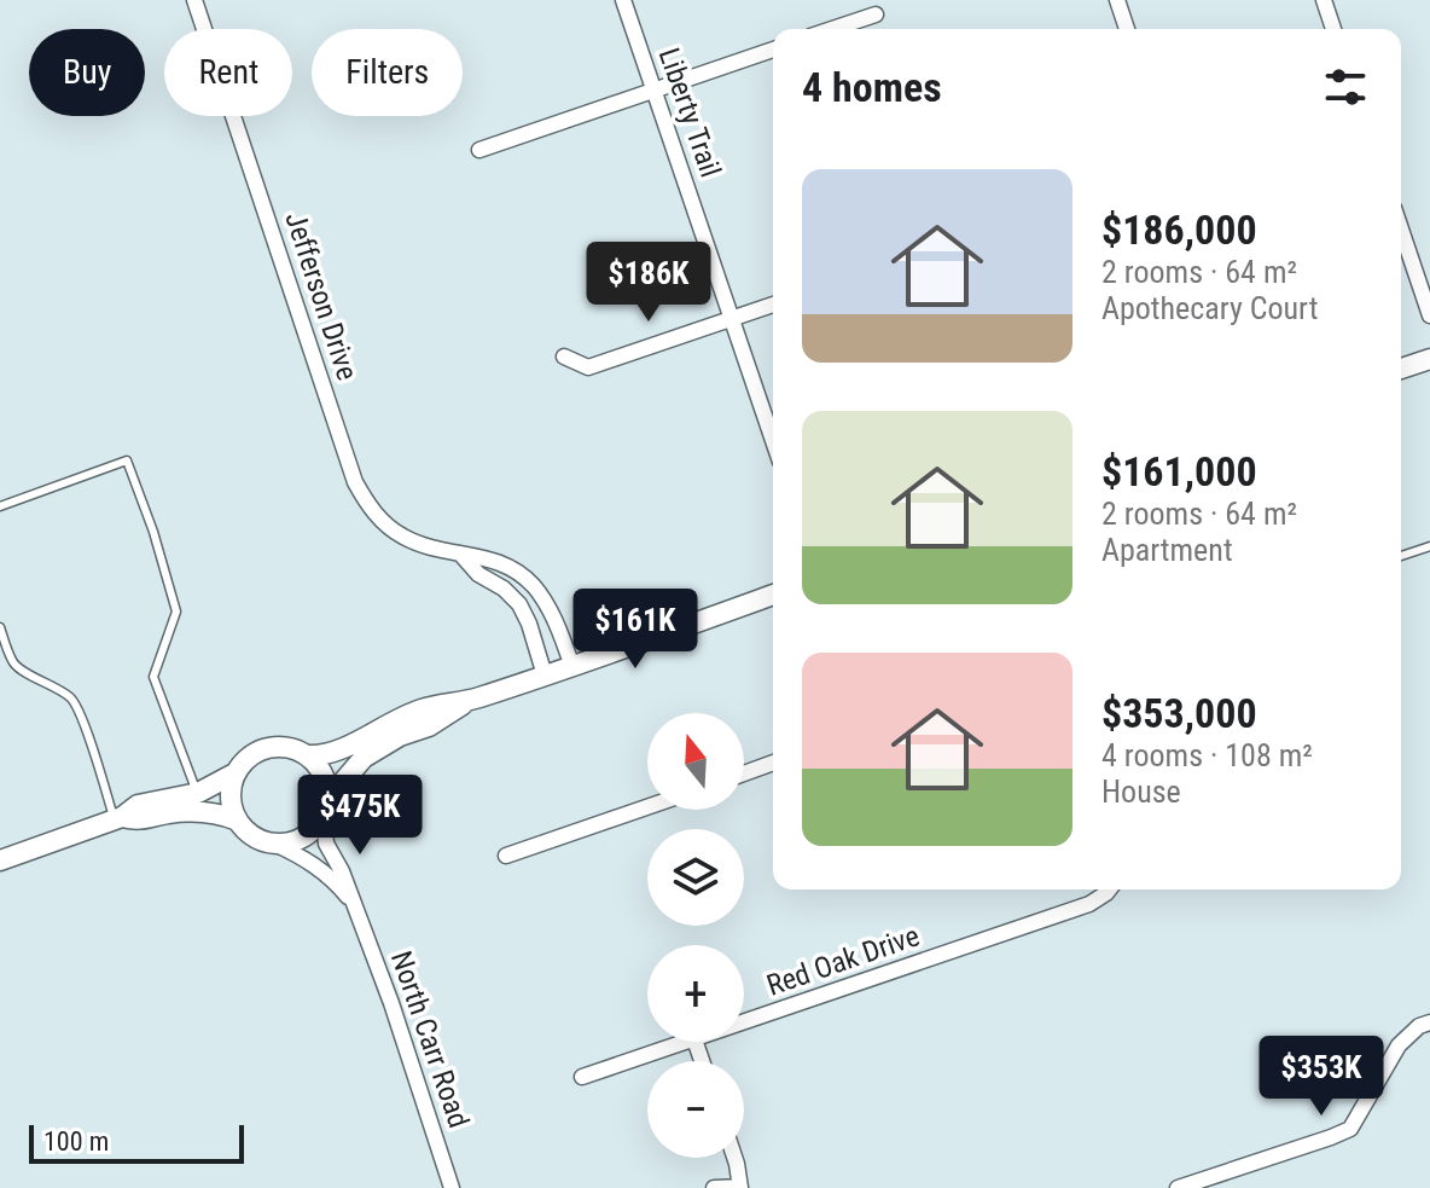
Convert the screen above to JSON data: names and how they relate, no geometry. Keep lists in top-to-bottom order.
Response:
{
  "streets": {
    "street": [
      "Liberty Trail",
      "Jefferson Drive",
      "Red Oak Drive",
      "North Carr Road"
    ]
  },
  "scale_bar": "100 m",
  "north": "top",
  "page": {
    "chip": ["Buy", "Rent", "Filters"],
    "heading": "4 homes",
    "list": [
      {
        "name": "$186,000",
        "note": "2 rooms · 64 m² · Apothecary Court"
      },
      {
        "name": "$161,000",
        "note": "2 rooms · 64 m² · Apartment"
      },
      {
        "name": "$353,000",
        "note": "4 rooms · 108 m² · House"
      }
    ],
    "price": [
      "$186K",
      "$161K",
      "$475K",
      "$353K"
    ],
    "map_buttons": ["+", "−"],
    "scale": "100 m"
  }
}
